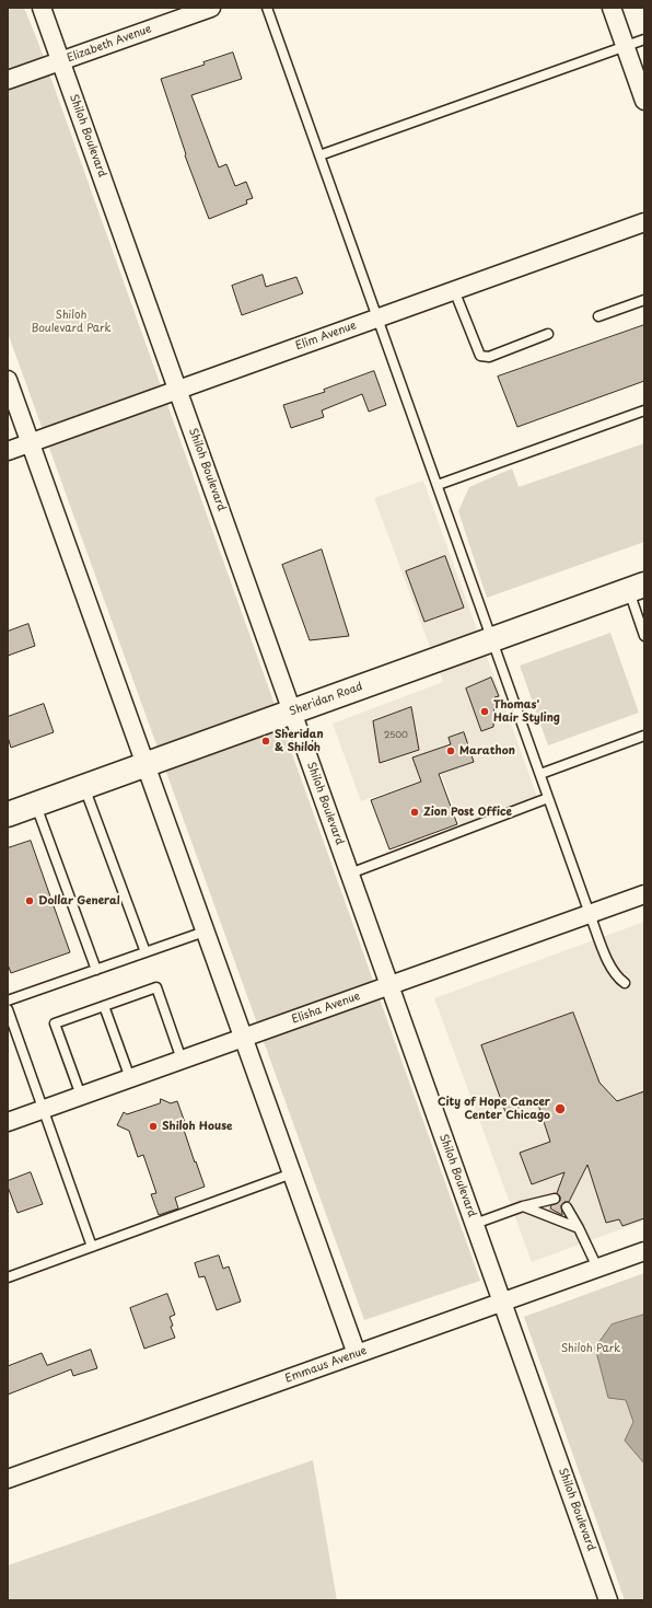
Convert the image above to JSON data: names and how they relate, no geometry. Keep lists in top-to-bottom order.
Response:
{
  "streets": {
    "main road": ["Sheridan Road"],
    "street": [
      "Elizabeth Avenue",
      "Shiloh Boulevard",
      "Elim Avenue",
      "Elisha Avenue",
      "Emmaus Avenue"
    ]
  },
  "crossings": [
    ["Elizabeth Avenue", "Shiloh Boulevard"],
    ["Shiloh Boulevard", "Elim Avenue"],
    ["Shiloh Boulevard", "Sheridan Road"],
    ["Shiloh Boulevard", "Elisha Avenue"],
    ["Shiloh Boulevard", "Emmaus Avenue"]
  ],
  "parks": ["Shiloh Boulevard Park", "Shiloh Park"],
  "places": [
    "Thomas' Hair Styling",
    "Sheridan & Shiloh",
    "Marathon",
    "Zion Post Office",
    "Dollar General",
    "City of Hope Cancer Center Chicago",
    "Shiloh House"
  ],
  "house_numbers": ["2500"]
}
